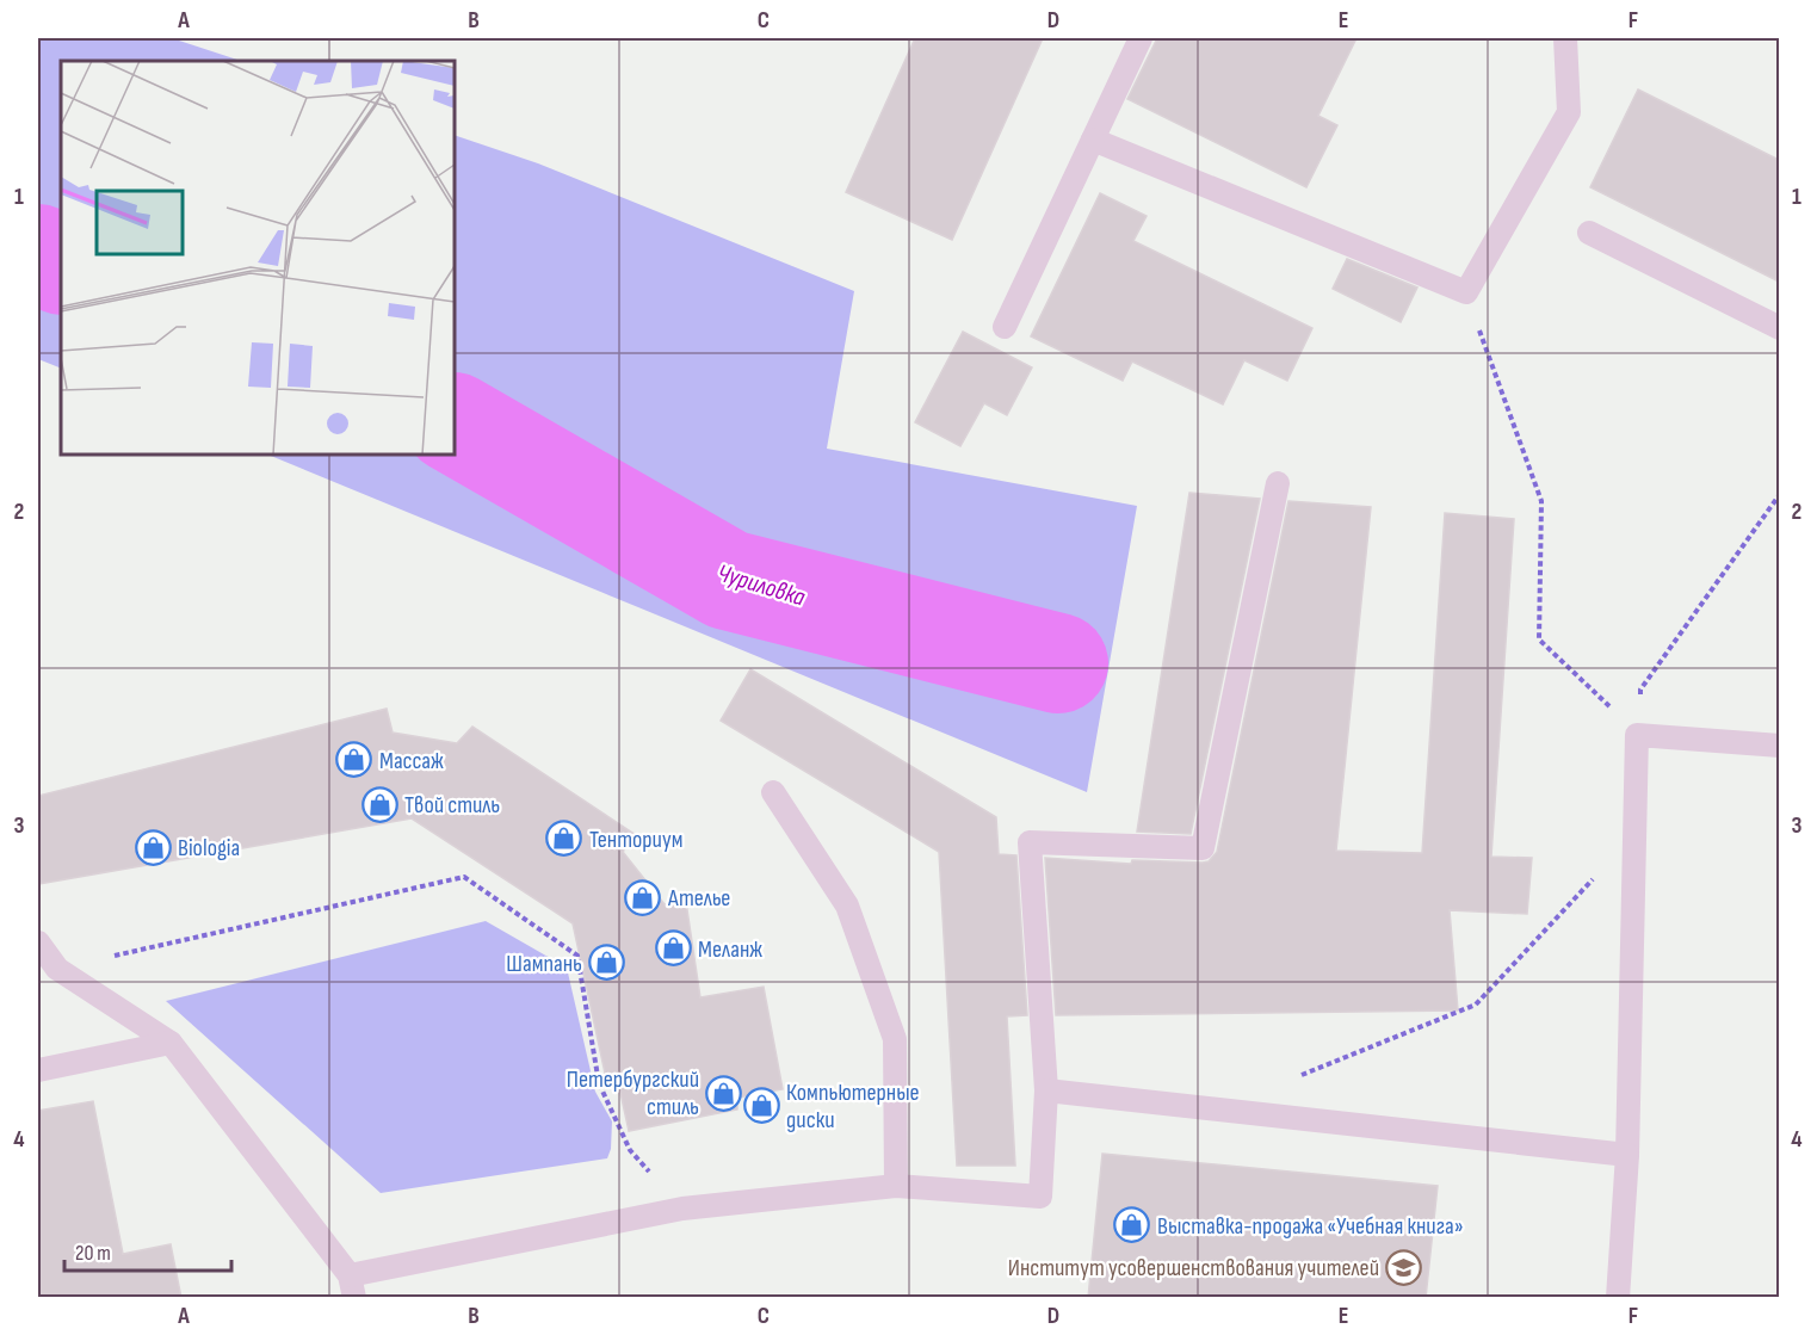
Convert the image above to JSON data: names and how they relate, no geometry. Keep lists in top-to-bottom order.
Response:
{
  "water": ["Чуриловка"],
  "places": {
    "shop": [
      "Массаж",
      "Твой стиль",
      "Тенториум",
      "Biologia",
      "Ателье",
      "Меланж",
      "Шампань",
      "Петербургский стиль",
      "Компьютерные диски",
      "Выставка-продажа «Учебная книга»"
    ],
    "school or university": ["Институт усовершенствования учителей"]
  },
  "scale_bar": "20 m",
  "grid": {
    "columns": [
      "A",
      "B",
      "C",
      "D",
      "E",
      "F"
    ],
    "rows": [
      "1",
      "2",
      "3",
      "4"
    ]
  }
}
